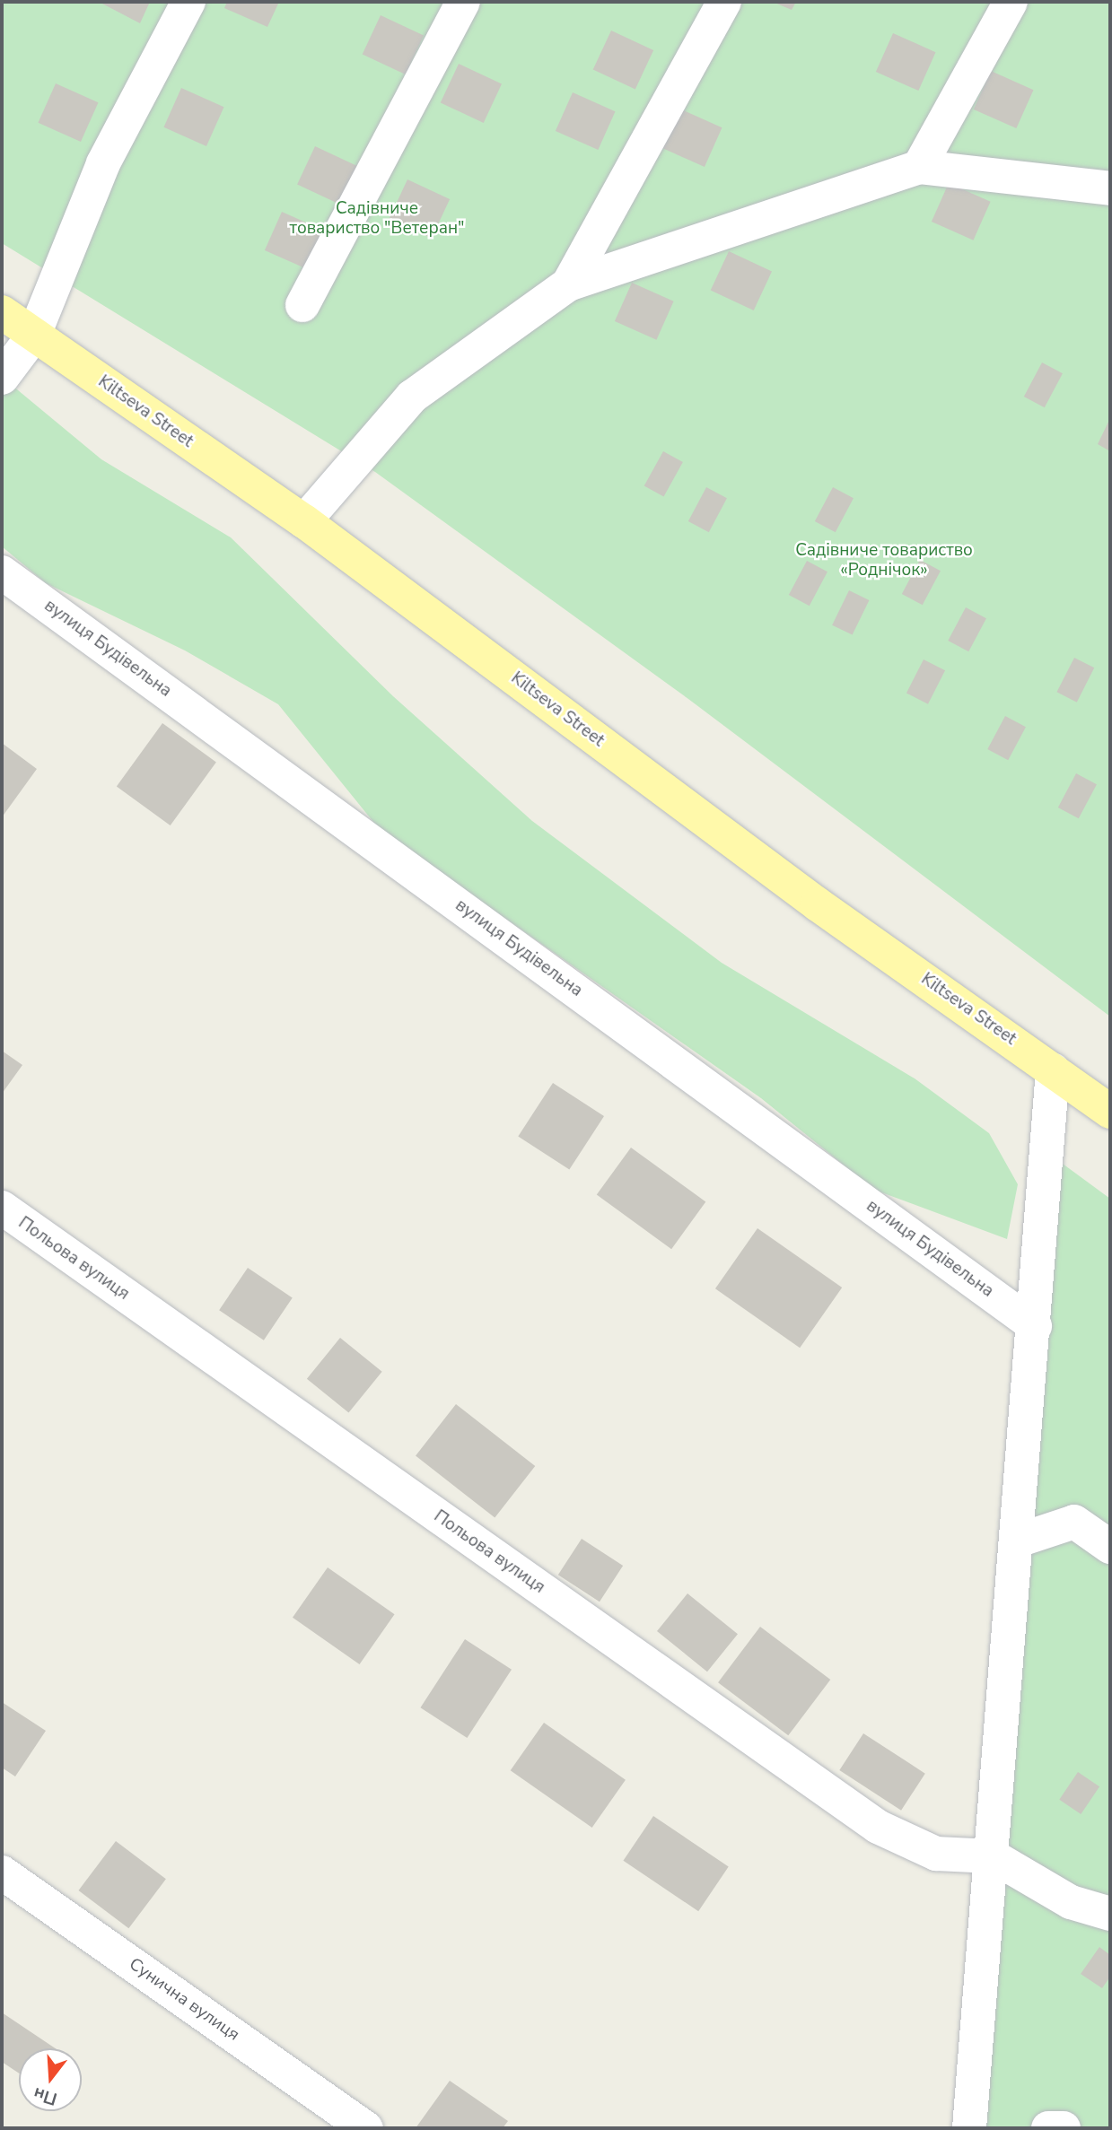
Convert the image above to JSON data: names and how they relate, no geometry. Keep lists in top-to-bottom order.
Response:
{
  "streets": {
    "main road": ["Kiltseva Street"],
    "street": ["вулиця Будівельна", "Польова вулиця", "Сунична вулиця"]
  },
  "parks": ["Садівниче товариство \"Ветеран\"", "Садівниче товариство «Роднічок»"],
  "north": "bottom"
}
